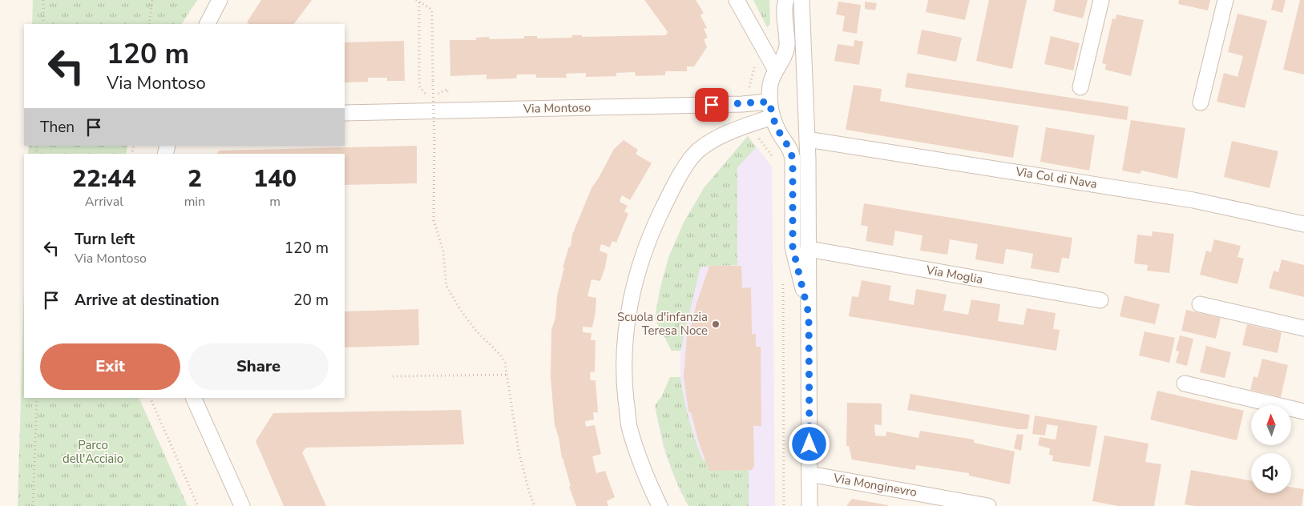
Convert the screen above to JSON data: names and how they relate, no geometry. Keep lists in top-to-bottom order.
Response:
{
  "streets": {
    "street": [
      "Via Montoso",
      "Via Col di Nava",
      "Via Moglia",
      "Via Monginevro"
    ]
  },
  "parks": ["Parco dell'Acciaio"],
  "places": ["Scuola d'infanzia Teresa Noce"],
  "north": "top",
  "page": {
    "turn": ["120 m", "Via Montoso"],
    "then": "Then",
    "eta": [
      "22:44",
      "Arrival",
      "2",
      "min",
      "140",
      "m"
    ],
    "list": [
      {
        "name": "Turn left",
        "note": "Via Montoso",
        "value": "120 m"
      },
      {
        "name": "Arrive at destination",
        "value": "20 m"
      }
    ],
    "buttons": ["Exit", "Share"]
  }
}
